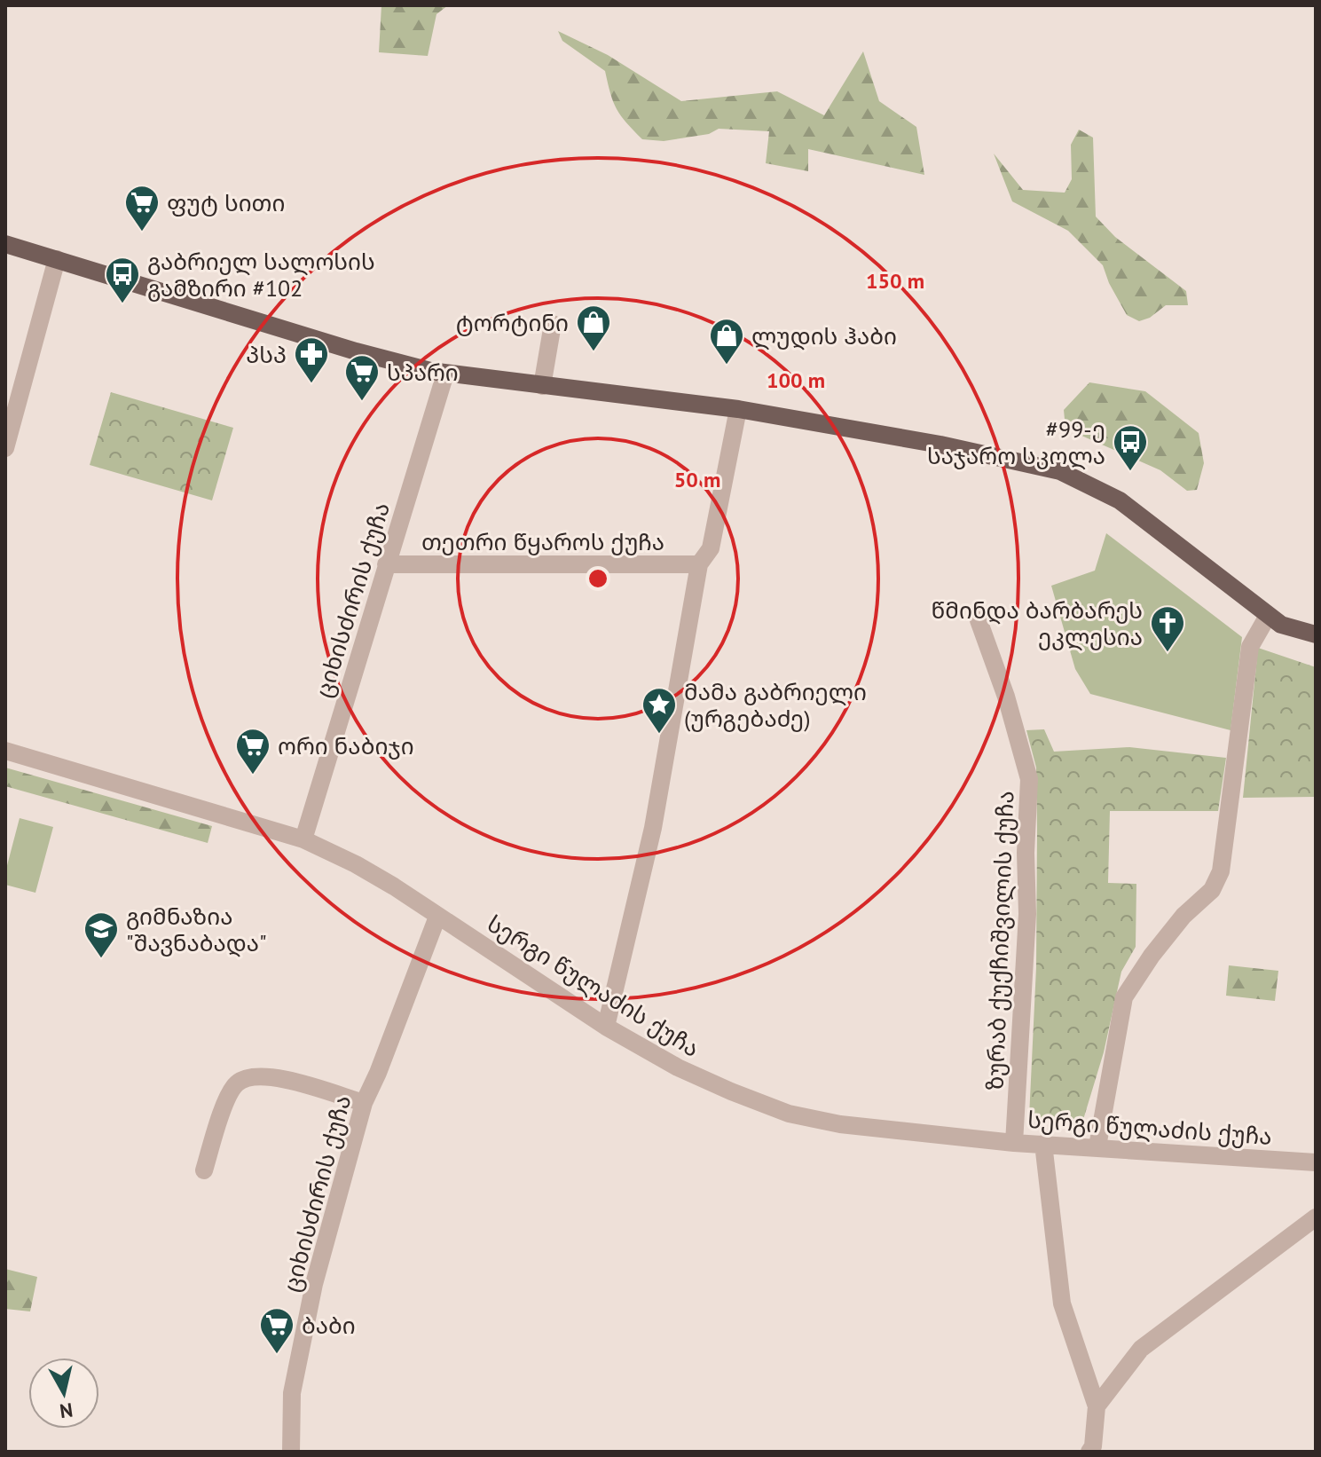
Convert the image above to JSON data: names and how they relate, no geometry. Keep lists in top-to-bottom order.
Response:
{
  "streets": {
    "street": [
      "თეთრი წყაროს ქუჩა",
      "ციხისძირის ქუჩა",
      "ზურაბ ქუქჩიშვილის ქუჩა",
      "სერგი წულაძის ქუჩა"
    ]
  },
  "crossings": [
    ["თეთრი წყაროს ქუჩა", "ციხისძირის ქუჩა"],
    ["ციხისძირის ქუჩა", "სერგი წულაძის ქუჩა"],
    ["ზურაბ ქუქჩიშვილის ქუჩა", "სერგი წულაძის ქუჩა"]
  ],
  "places": {
    "supermarket": [
      "ფუტ სითი",
      "სპარი",
      "ორი ნაბიჯი",
      "ბაბი"
    ],
    "bus stop": ["გაბრიელ სალოსის გამზირი #102", "#99-ე საჯარო სკოლა"],
    "shop": ["ტორტინი", "ლუდის ჰაბი"],
    "pharmacy": ["პსპ"],
    "church": ["წმინდა ბარბარეს ეკლესია"],
    "place": ["მამა გაბრიელი (ურგებაძე)"],
    "school or university": ["გიმნაზია \"შავნაბადა\""]
  },
  "north": "bottom",
  "rings": ["150 m", "100 m", "50 m"]
}
